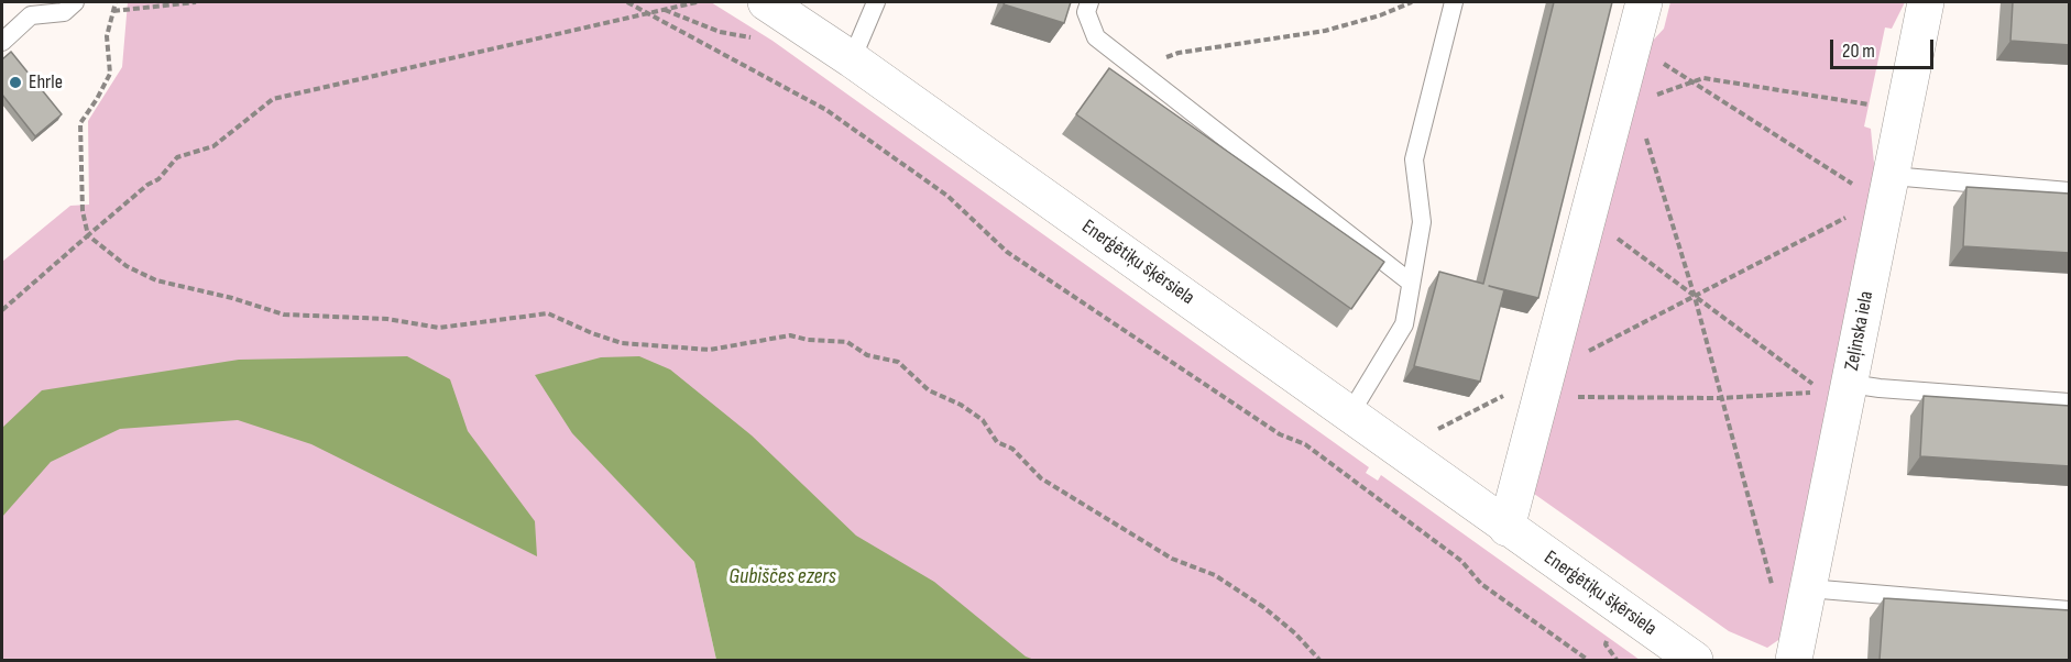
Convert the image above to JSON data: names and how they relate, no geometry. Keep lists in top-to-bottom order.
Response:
{
  "streets": {
    "street": ["Enerģētiķu šķērsiela", "Zeļinska iela"]
  },
  "water": ["Gubiščes ezers"],
  "places": ["Ehrle"],
  "scale_bar": "20 m"
}
